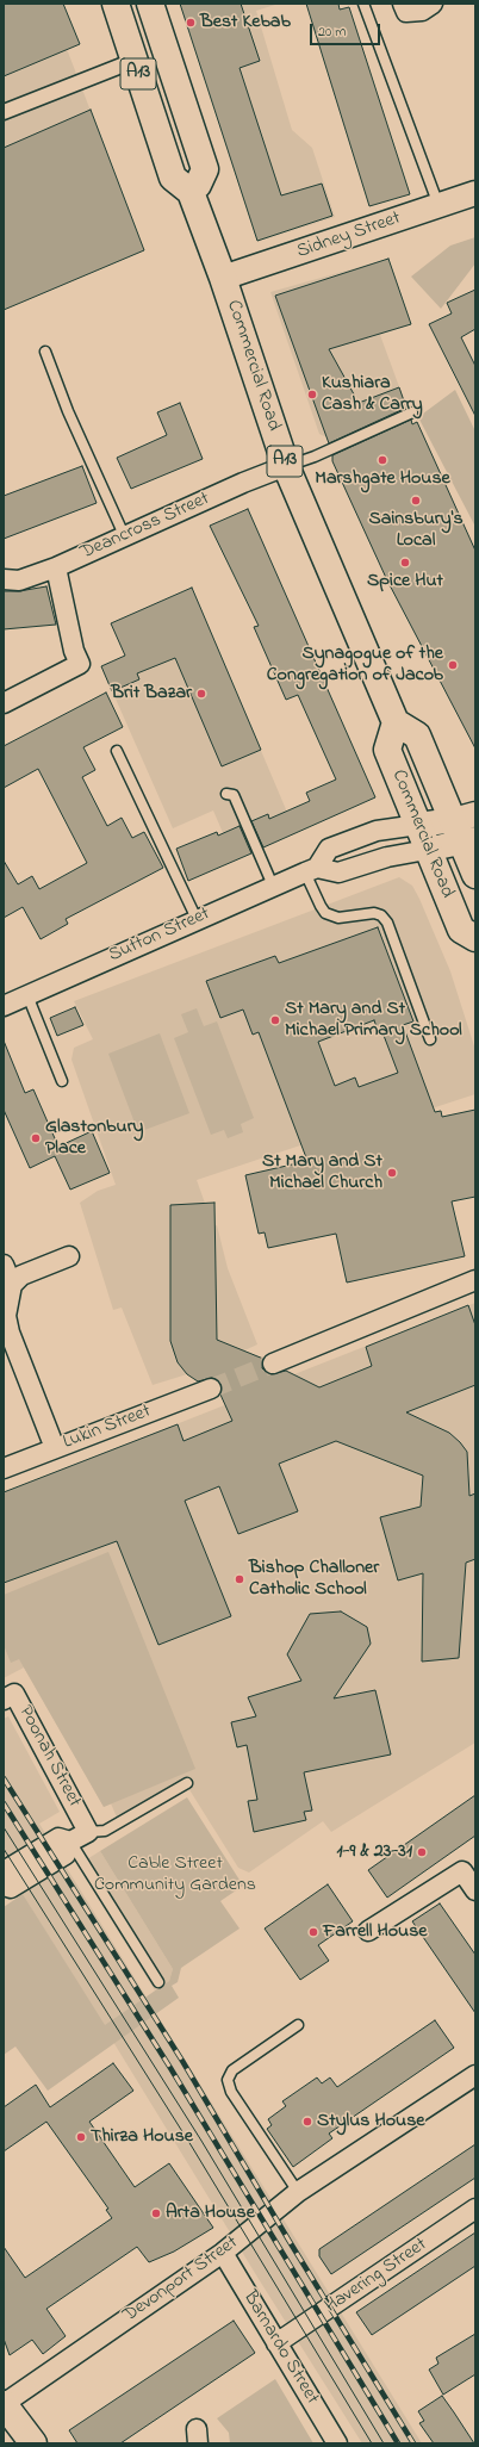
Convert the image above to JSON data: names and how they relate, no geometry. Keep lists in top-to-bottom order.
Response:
{
  "streets": {
    "main road": ["A13", "Commercial Road"],
    "street": [
      "Sidney Street",
      "Deancross Street",
      "Sutton Street",
      "Lukin Street",
      "Poonah Street",
      "Havering Street",
      "Devonport Street",
      "Barnardo Street"
    ]
  },
  "crossings": [
    ["A13", "Commercial Road"],
    ["Sidney Street", "Commercial Road"],
    ["Commercial Road", "Deancross Street"],
    ["Havering Street", "Barnardo Street"],
    ["Devonport Street", "Barnardo Street"]
  ],
  "parks": ["Cable Street Community Gardens"],
  "places": [
    "Best Kebab",
    "Kushiara Cash & Carry",
    "Marshgate House",
    "Sainsbury's Local",
    "Spice Hut",
    "Synagogue of the Congregation of Jacob",
    "Brit Bazar",
    "St Mary and St Michael Primary School",
    "Glastonbury Place",
    "St Mary and St Michael Church",
    "Bishop Challoner Catholic School",
    "1-9 & 23-31",
    "Farrell House",
    "Stylus House",
    "Thirza House",
    "Arta House"
  ],
  "scale_bar": "20 m"
}
